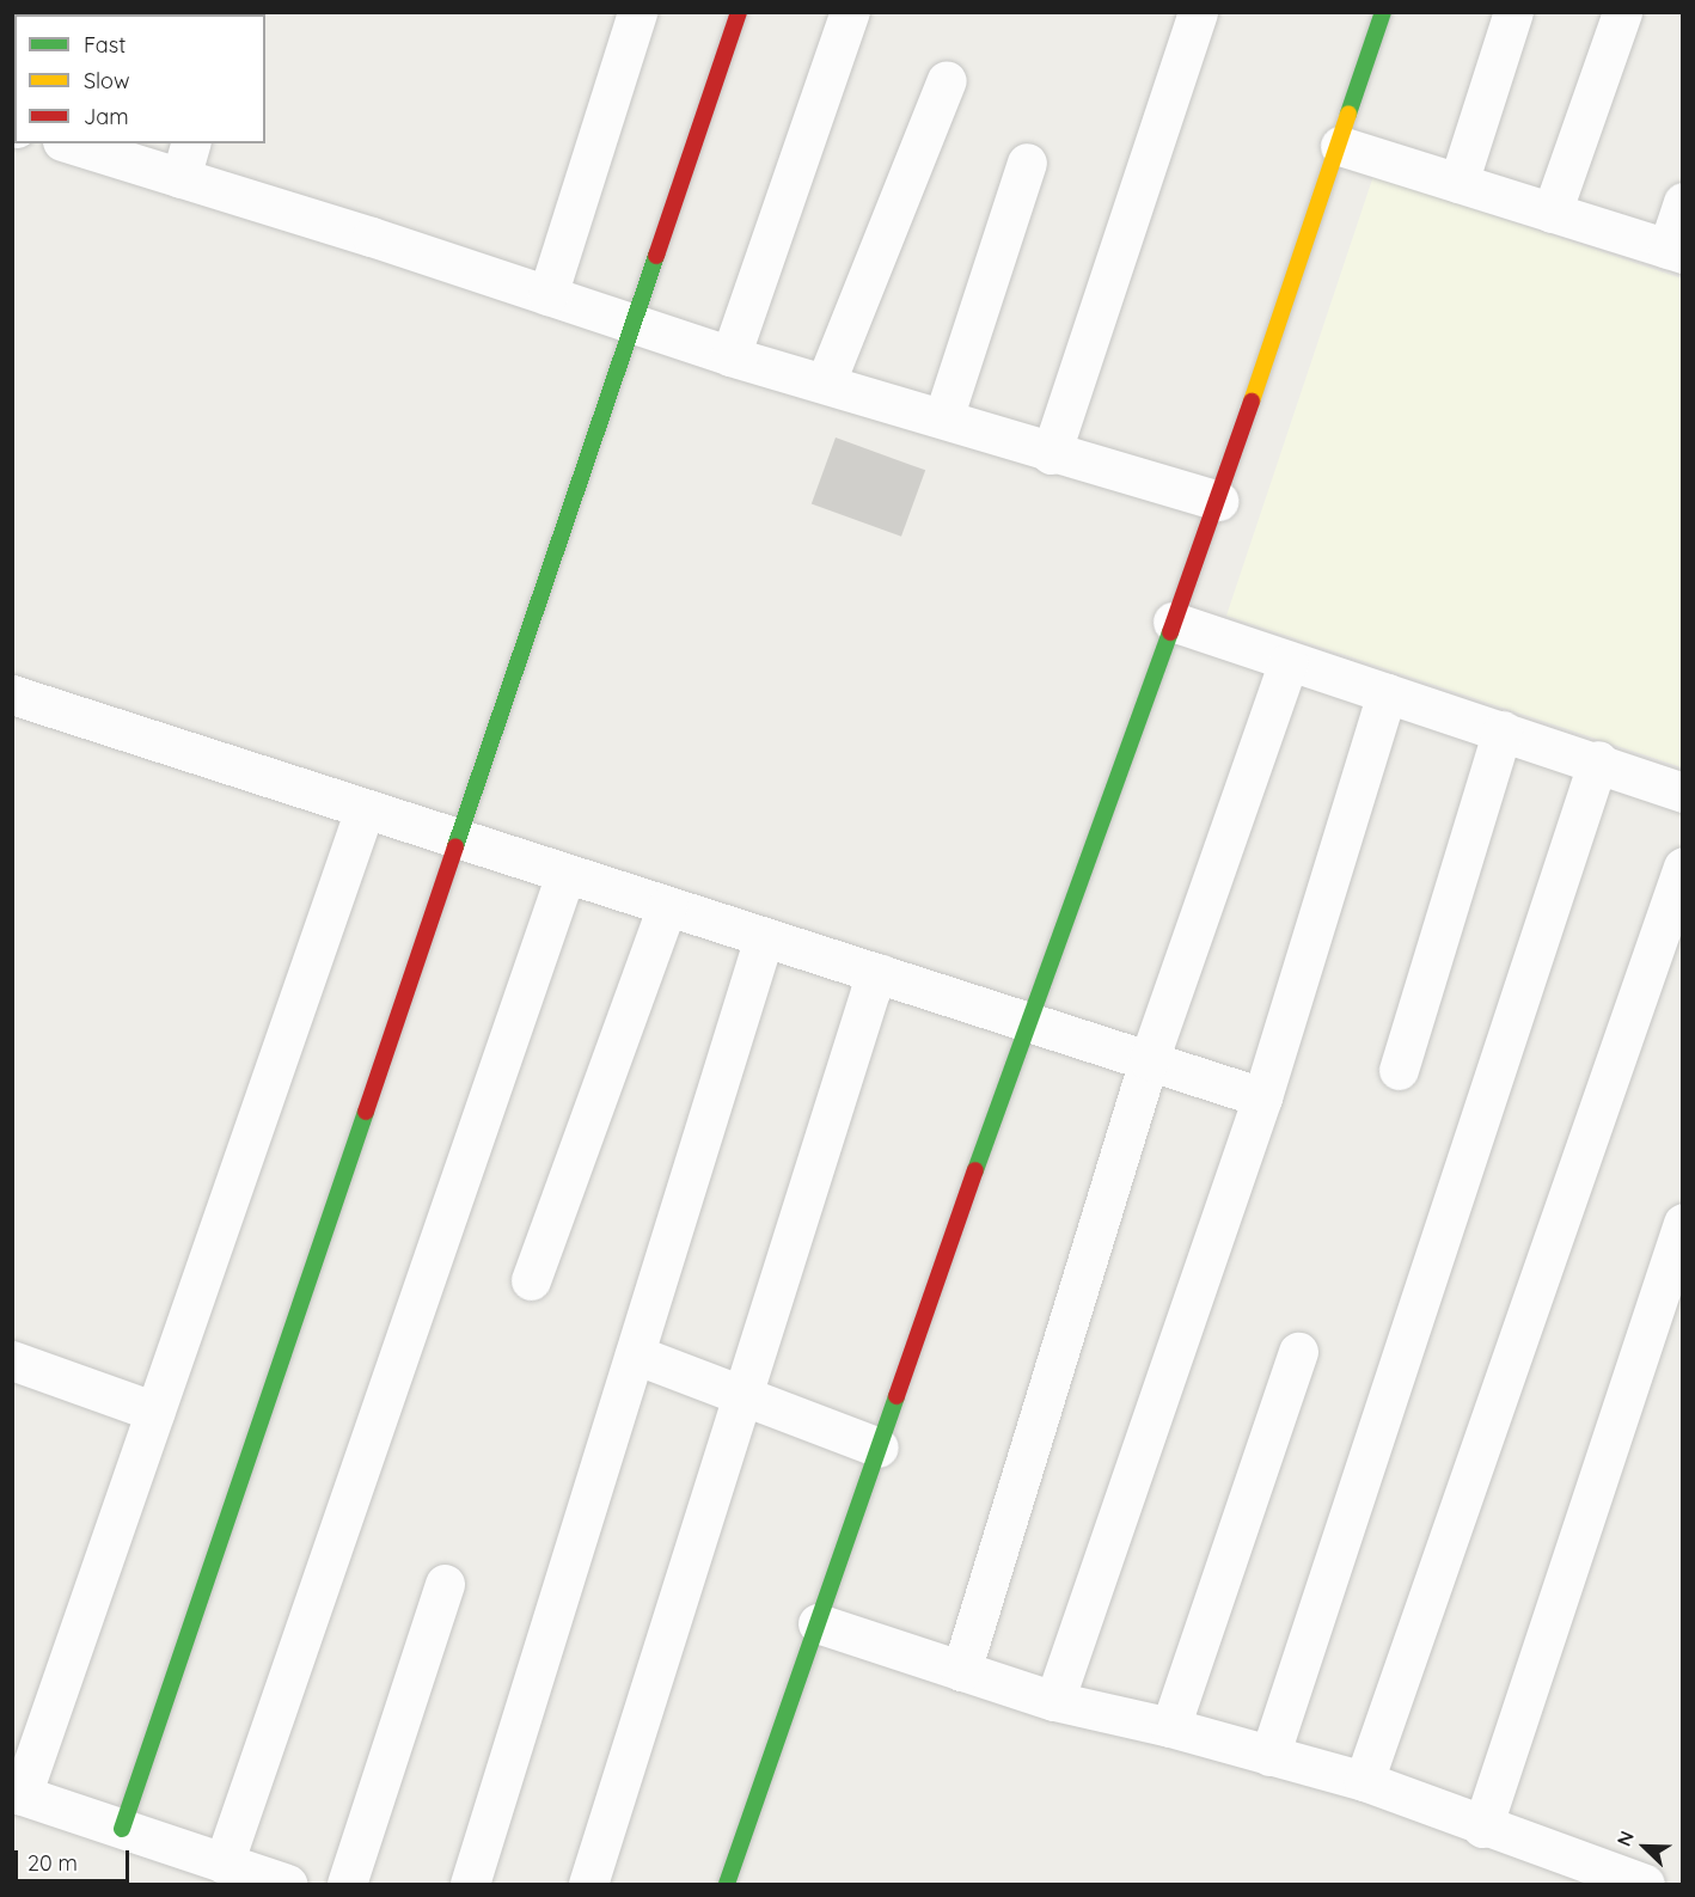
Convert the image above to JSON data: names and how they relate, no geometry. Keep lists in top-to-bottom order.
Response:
{
  "legend": ["Fast", "Slow", "Jam"],
  "scale_bar": "20 m",
  "north": "top left"
}
